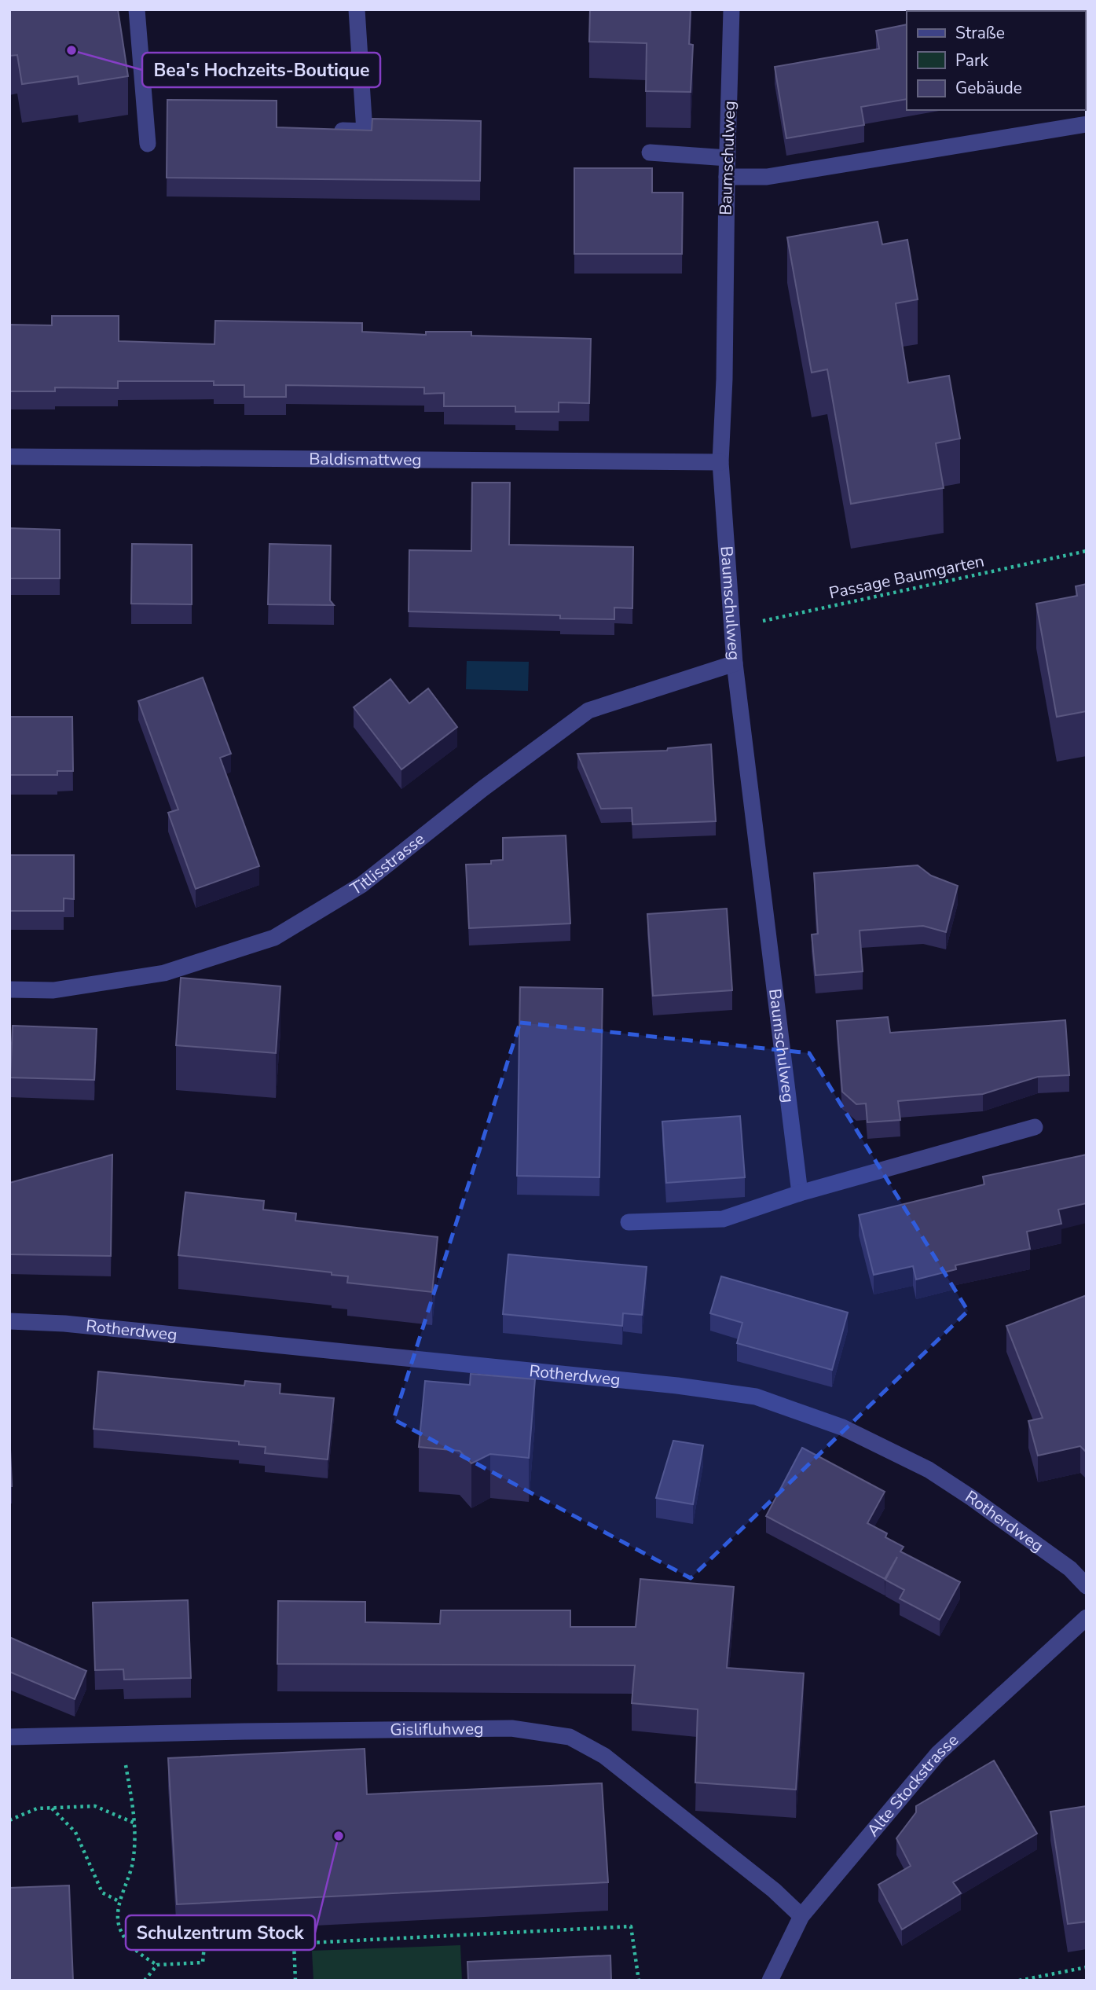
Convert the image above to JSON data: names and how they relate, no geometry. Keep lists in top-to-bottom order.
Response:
{
  "streets": {
    "street": [
      "Baumschulweg",
      "Baldismattweg",
      "Titlisstrasse",
      "Rotherdweg",
      "Gislifluhweg",
      "Alte Stockstrasse"
    ],
    "path": ["Passage Baumgarten"]
  },
  "crossings": [
    ["Baumschulweg", "Baldismattweg"],
    ["Baumschulweg", "Passage Baumgarten"],
    ["Baumschulweg", "Titlisstrasse"],
    ["Gislifluhweg", "Alte Stockstrasse"]
  ],
  "places": ["Bea's Hochzeits-Boutique", "Schulzentrum Stock"],
  "legend": ["Straße", "Park", "Gebäude"]
}
